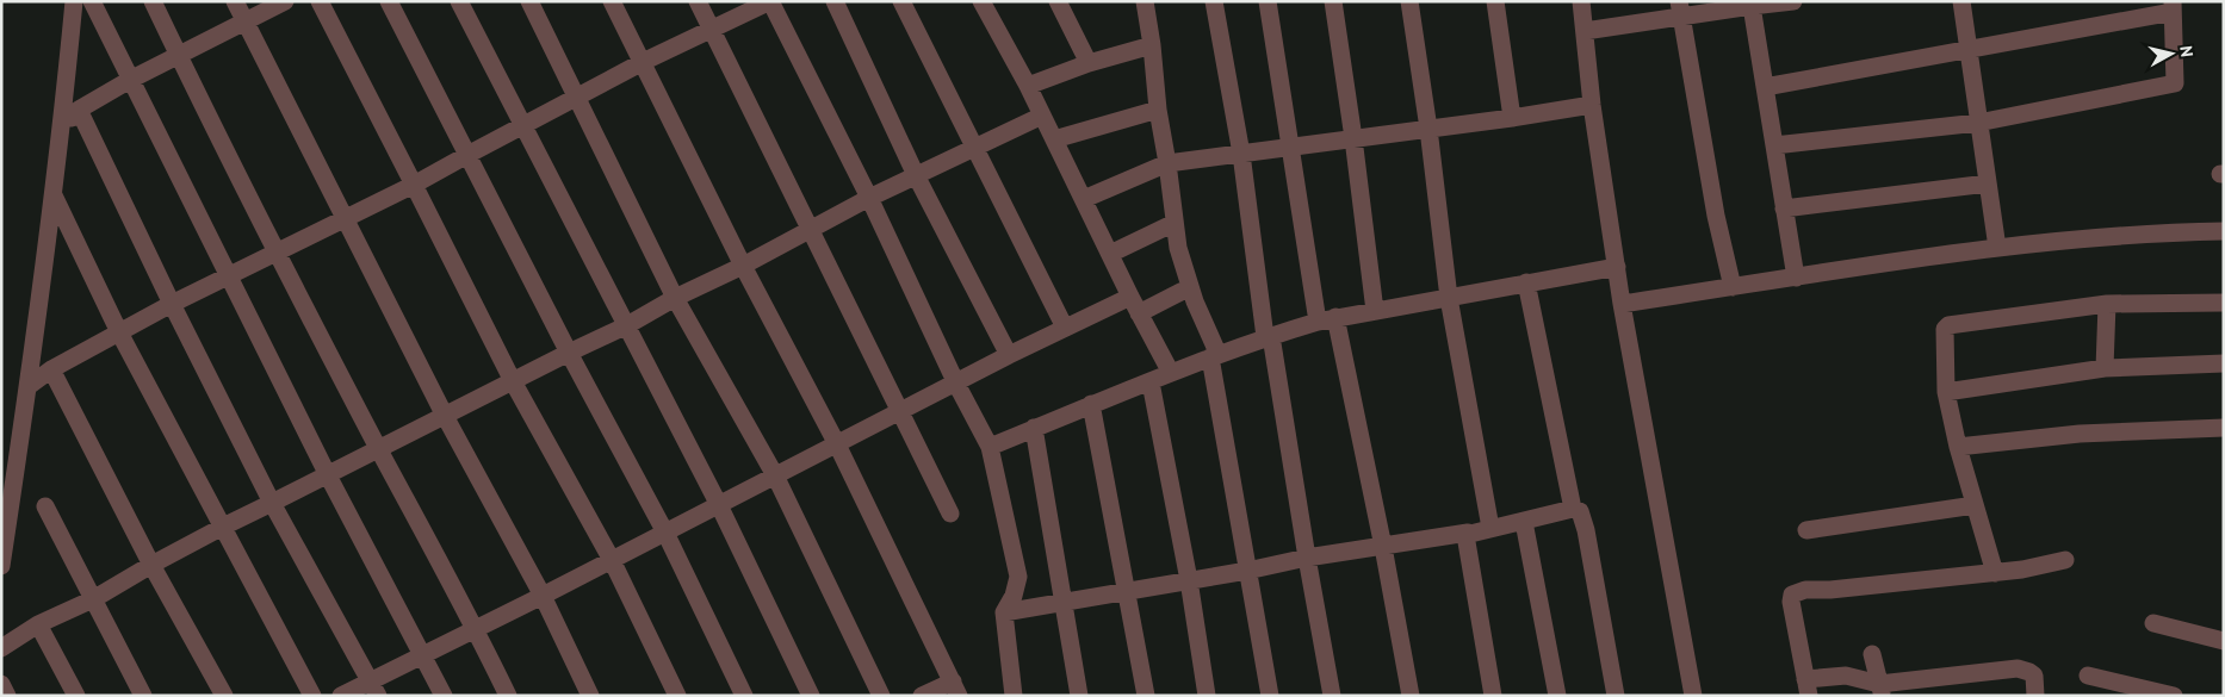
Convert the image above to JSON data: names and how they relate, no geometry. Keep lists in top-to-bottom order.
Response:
{
  "north": "right"
}
